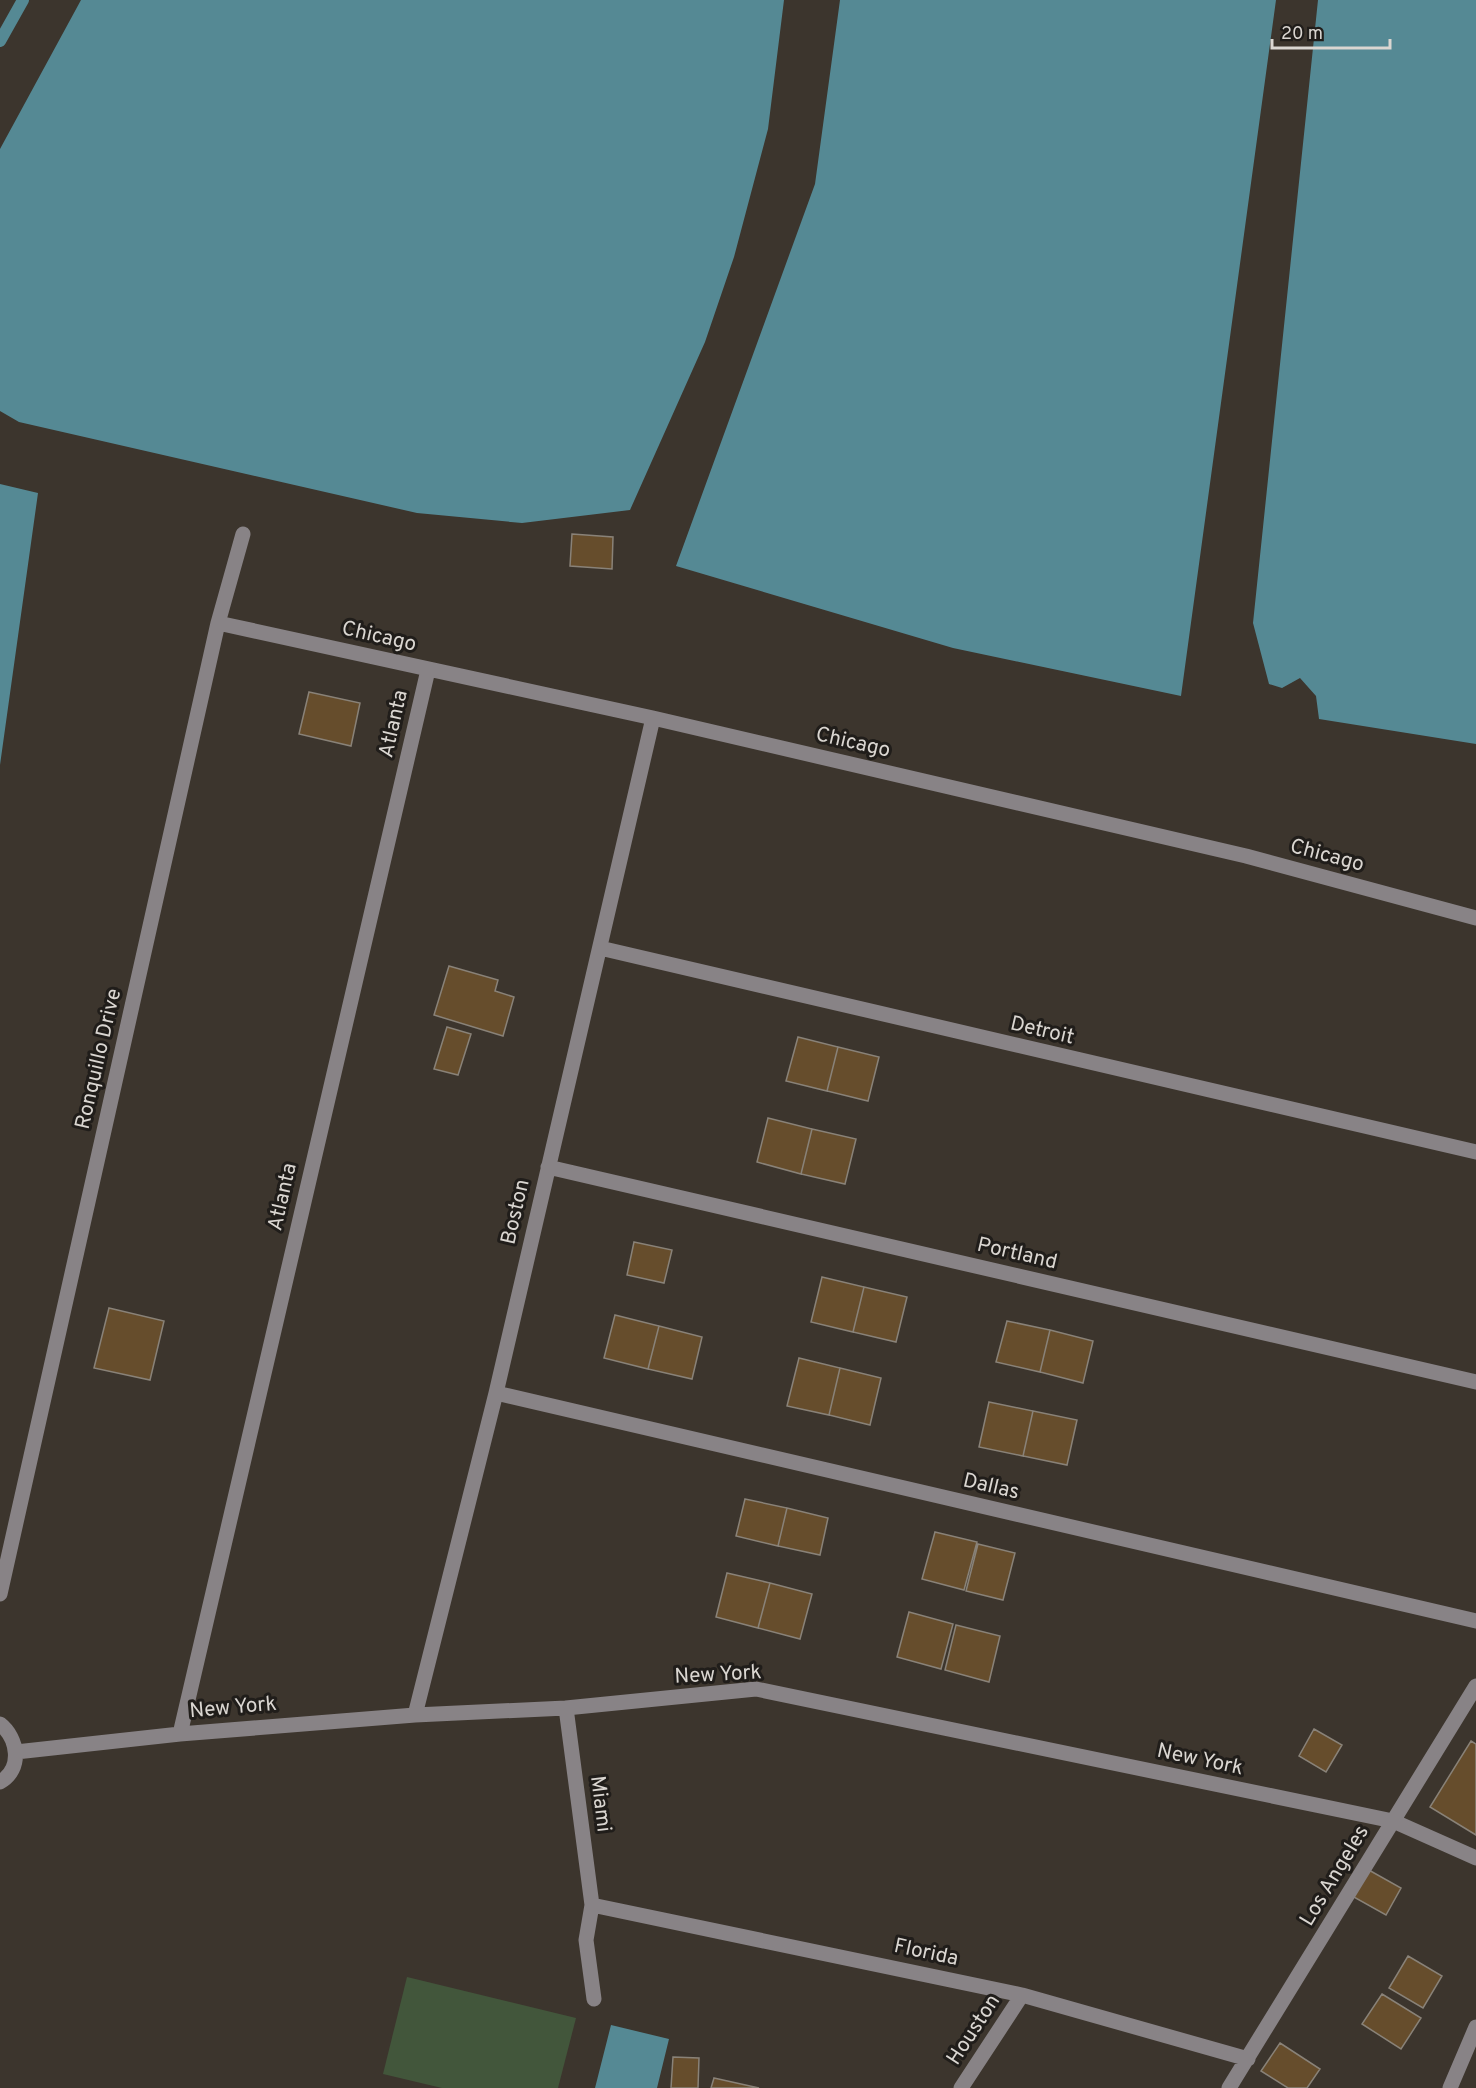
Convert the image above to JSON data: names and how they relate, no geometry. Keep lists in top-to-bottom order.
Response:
{
  "streets": {
    "street": [
      "Chicago",
      "Atlanta",
      "Detroit",
      "Ronquillo Drive",
      "Boston",
      "Portland",
      "Dallas",
      "New York",
      "Miami",
      "Los Angeles",
      "Florida",
      "Houston"
    ]
  },
  "crossings": [
    ["Chicago", "Atlanta"],
    ["Chicago", "Ronquillo Drive"],
    ["Chicago", "Boston"],
    ["Atlanta", "New York"],
    ["Detroit", "Boston"],
    ["Boston", "Portland"],
    ["Boston", "Dallas"],
    ["Boston", "New York"],
    ["New York", "Miami"],
    ["New York", "Los Angeles"],
    ["Miami", "Florida"],
    ["Los Angeles", "Florida"],
    ["Florida", "Houston"]
  ],
  "scale_bar": "20 m"
}
